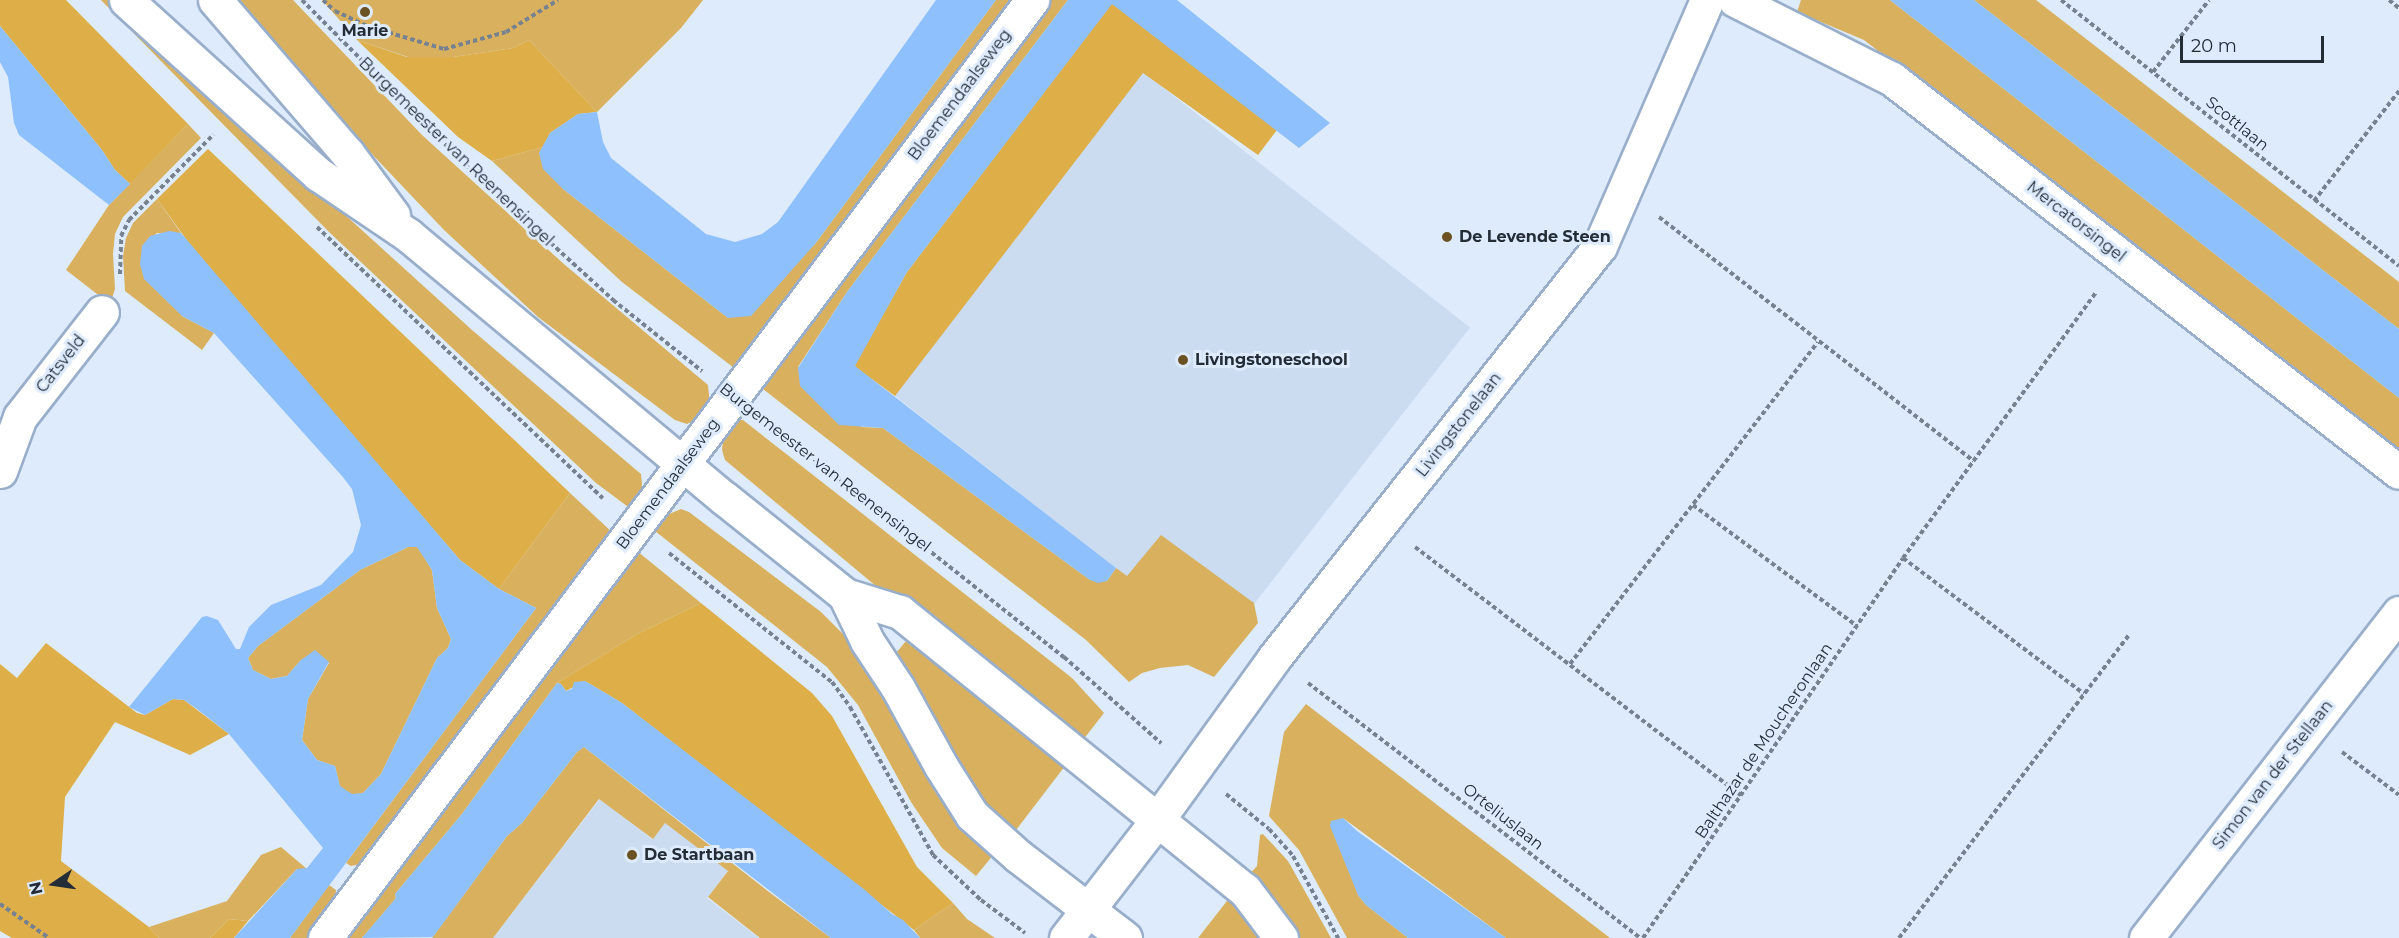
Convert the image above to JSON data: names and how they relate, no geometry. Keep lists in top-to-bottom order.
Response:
{
  "streets": {
    "street": [
      "Bloemendaalseweg",
      "Mercatorsingel",
      "Catsveld",
      "Livingstonelaan",
      "Simon van der Stellaan"
    ],
    "path": [
      "Scottlaan",
      "Burgemeester van Reenensingel",
      "Balthazar de Moucheronlaan",
      "Orteliuslaan"
    ]
  },
  "crossings": [
    ["Bloemendaalseweg", "Burgemeester van Reenensingel"],
    ["Burgemeester van Reenensingel", "Livingstonelaan"],
    ["Mercatorsingel", "Balthazar de Moucheronlaan"],
    ["Livingstonelaan", "Orteliuslaan"],
    ["Balthazar de Moucheronlaan", "Orteliuslaan"]
  ],
  "places": [
    "Marie",
    "De Levende Steen",
    "Livingstoneschool",
    "De Startbaan"
  ],
  "scale_bar": "20 m",
  "north": "left"
}
